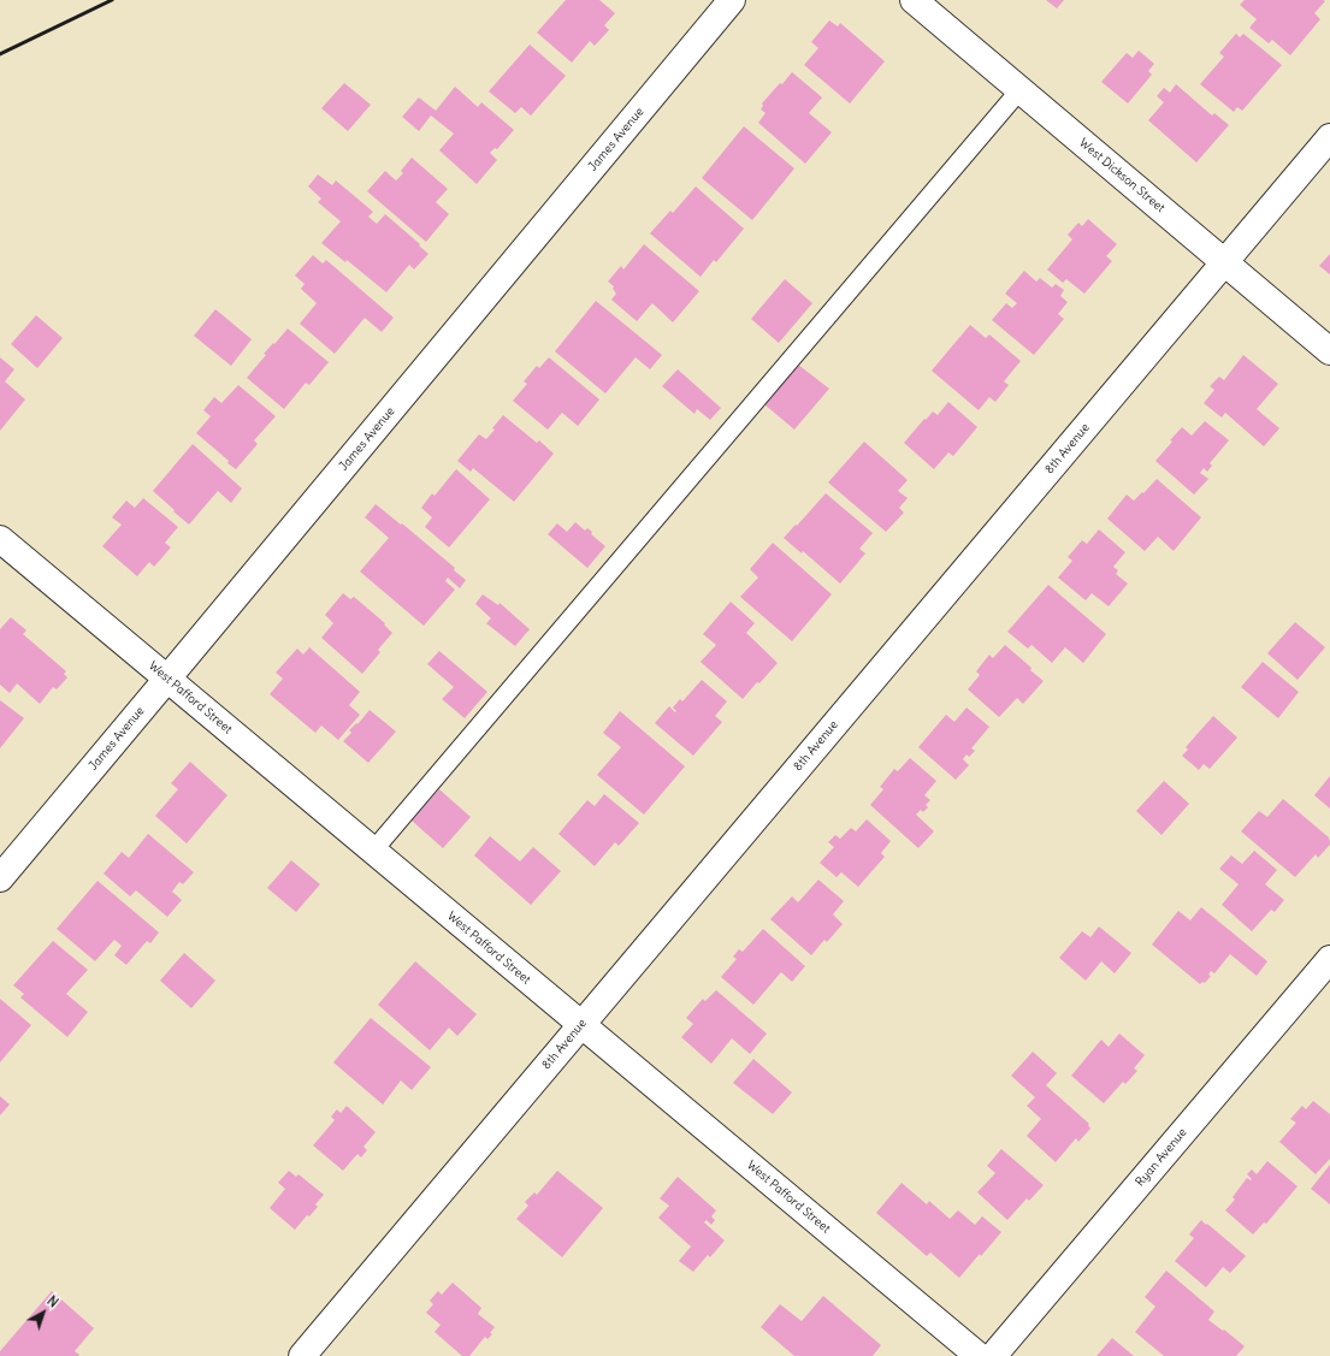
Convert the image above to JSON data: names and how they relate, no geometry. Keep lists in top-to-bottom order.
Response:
{
  "streets": {
    "street": [
      "James Avenue",
      "West Dickson Street",
      "8th Avenue",
      "West Pafford Street",
      "Ryan Avenue"
    ]
  },
  "crossings": [
    ["James Avenue", "West Pafford Street"],
    ["West Dickson Street", "8th Avenue"],
    ["8th Avenue", "West Pafford Street"]
  ],
  "north": "top right"
}
